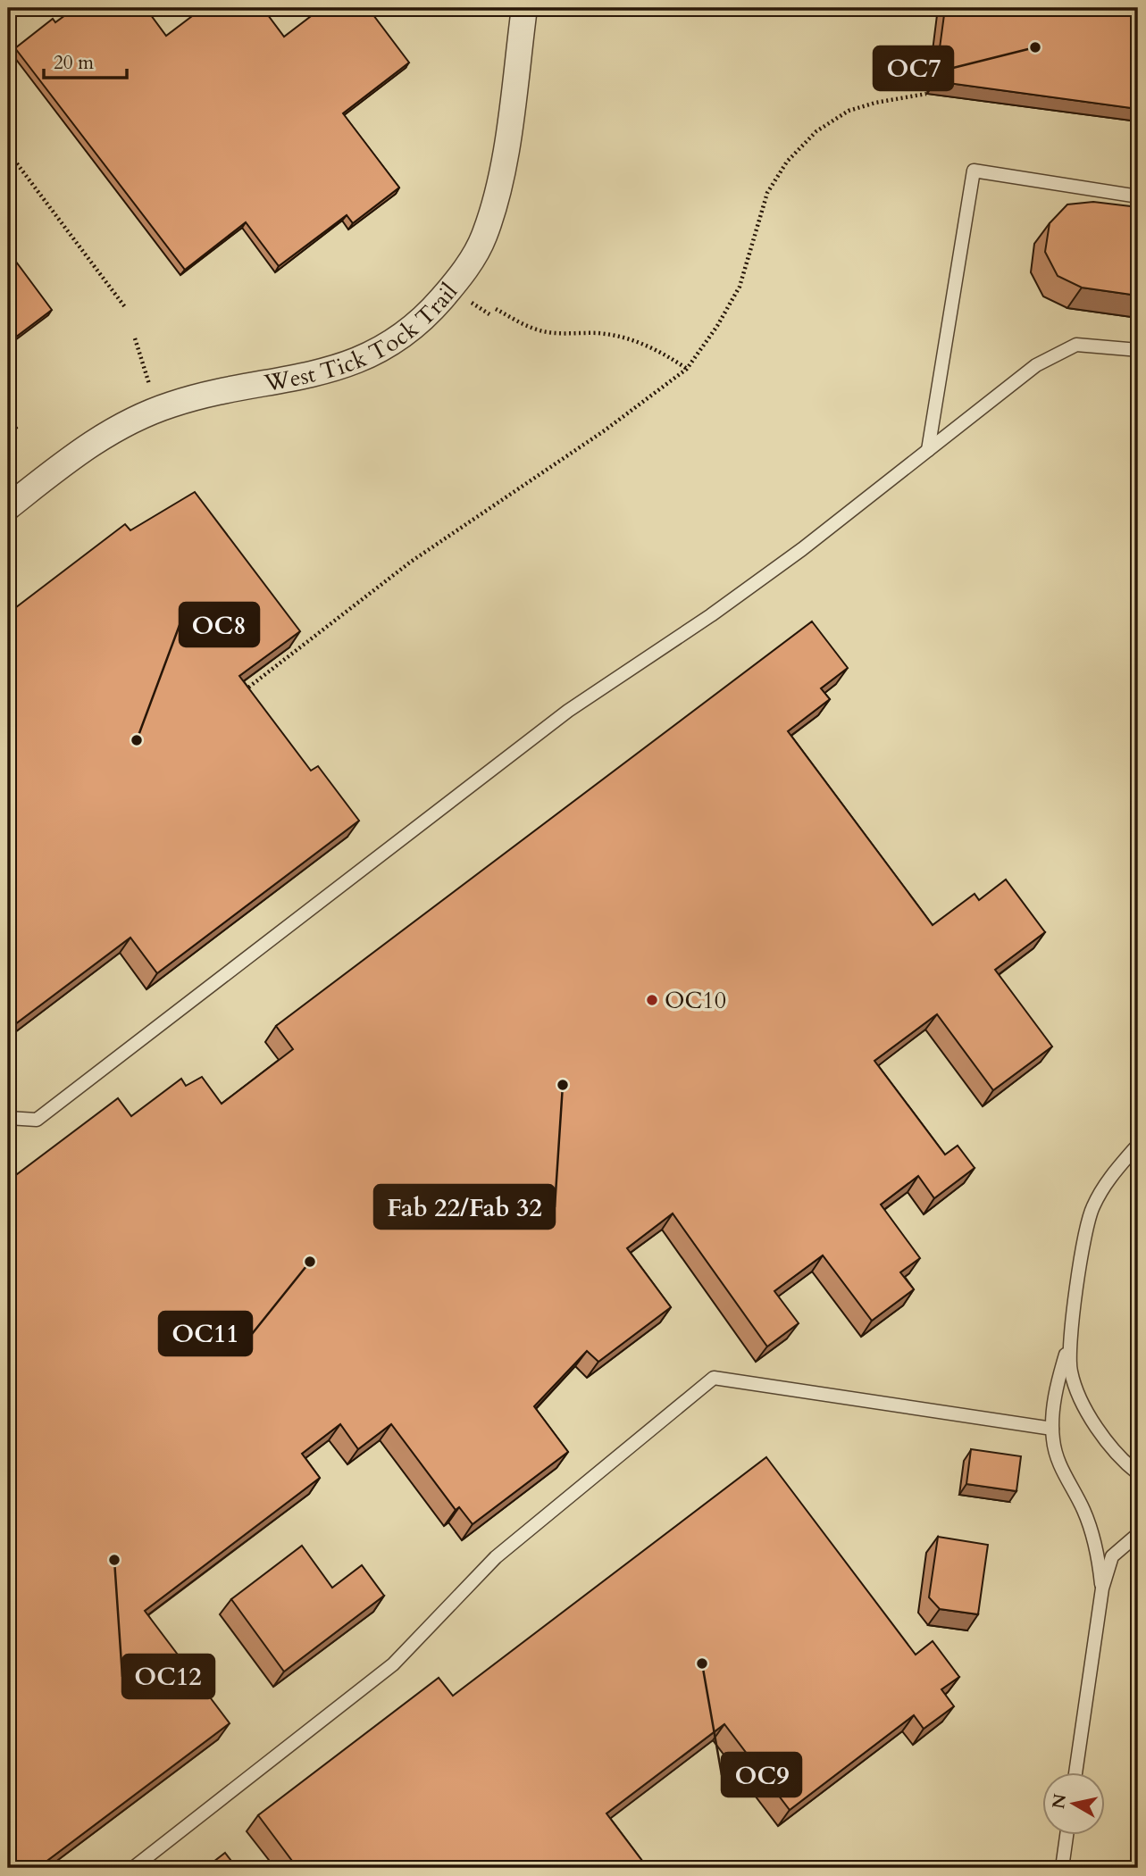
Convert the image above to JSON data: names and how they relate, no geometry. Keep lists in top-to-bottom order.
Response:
{
  "streets": {
    "street": ["West Tick Tock Trail"]
  },
  "places": [
    "OC7",
    "OC8",
    "OC10",
    "Fab 22/Fab 32",
    "OC11",
    "OC12",
    "OC9"
  ],
  "scale_bar": "20 m",
  "north": "left"
}
